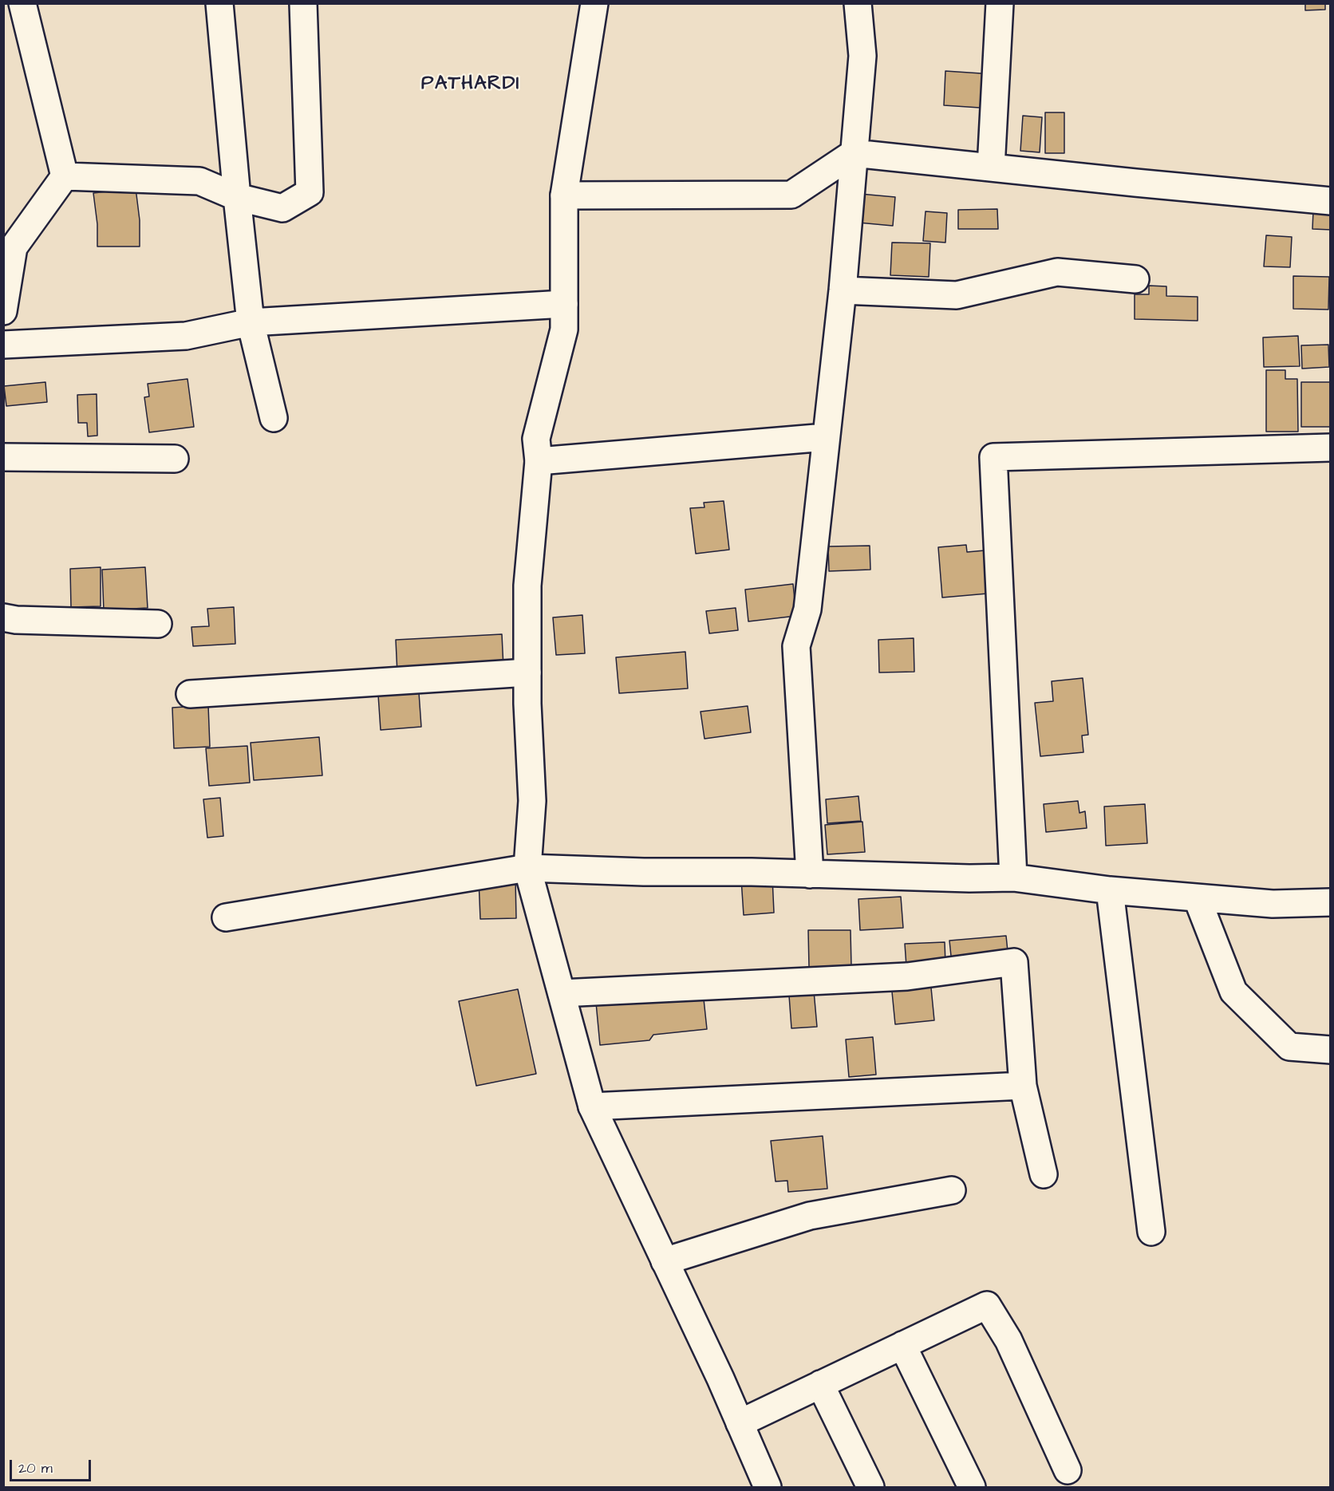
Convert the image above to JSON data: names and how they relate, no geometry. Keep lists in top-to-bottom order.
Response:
{
  "districts": ["PATHARDI"],
  "scale_bar": "20 m"
}
